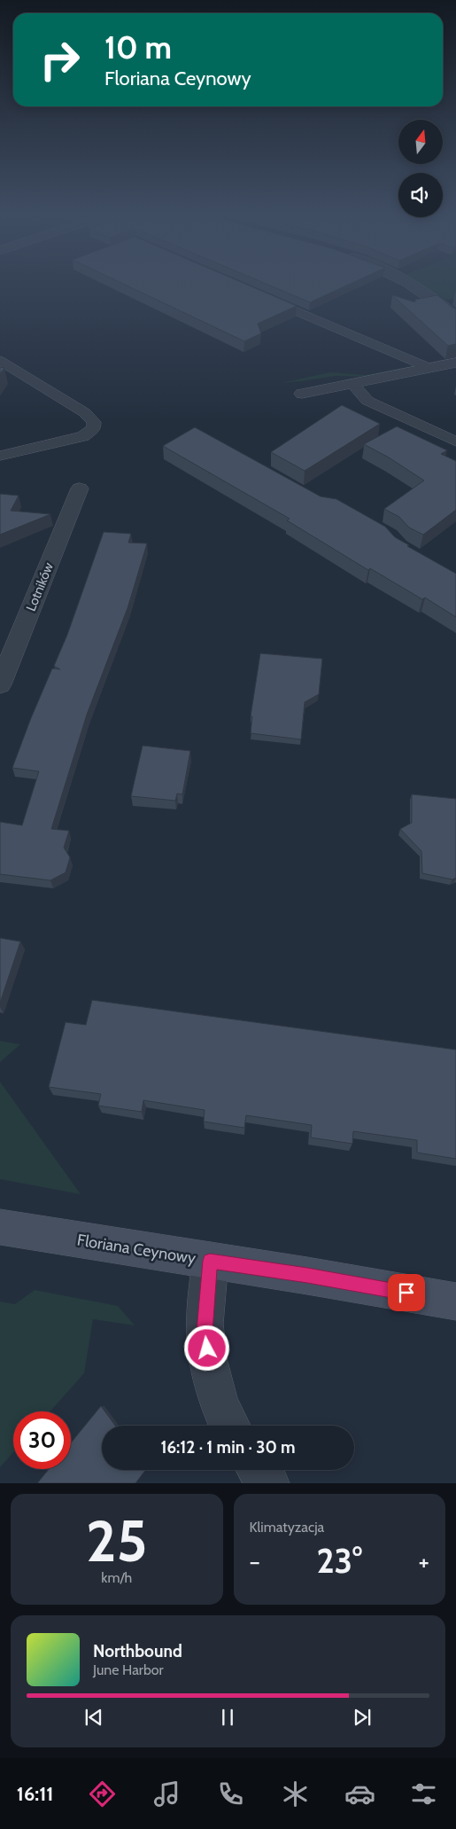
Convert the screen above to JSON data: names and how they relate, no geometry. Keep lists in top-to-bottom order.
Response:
{
  "streets": {
    "street": ["Lotników", "Floriana Ceynowy"]
  },
  "north": "top",
  "page": {
    "turn": ["10 m", "Floriana Ceynowy"],
    "limit": "30",
    "trip": "16:12 · 1 min · 30 m",
    "tile": [
      ["25", "km/h"],
      "Klimatyzacja"
    ],
    "heat": ["−", "23°", "+"],
    "song": ["Northbound", "June Harbor"],
    "tabs": "16:11"
  }
}
